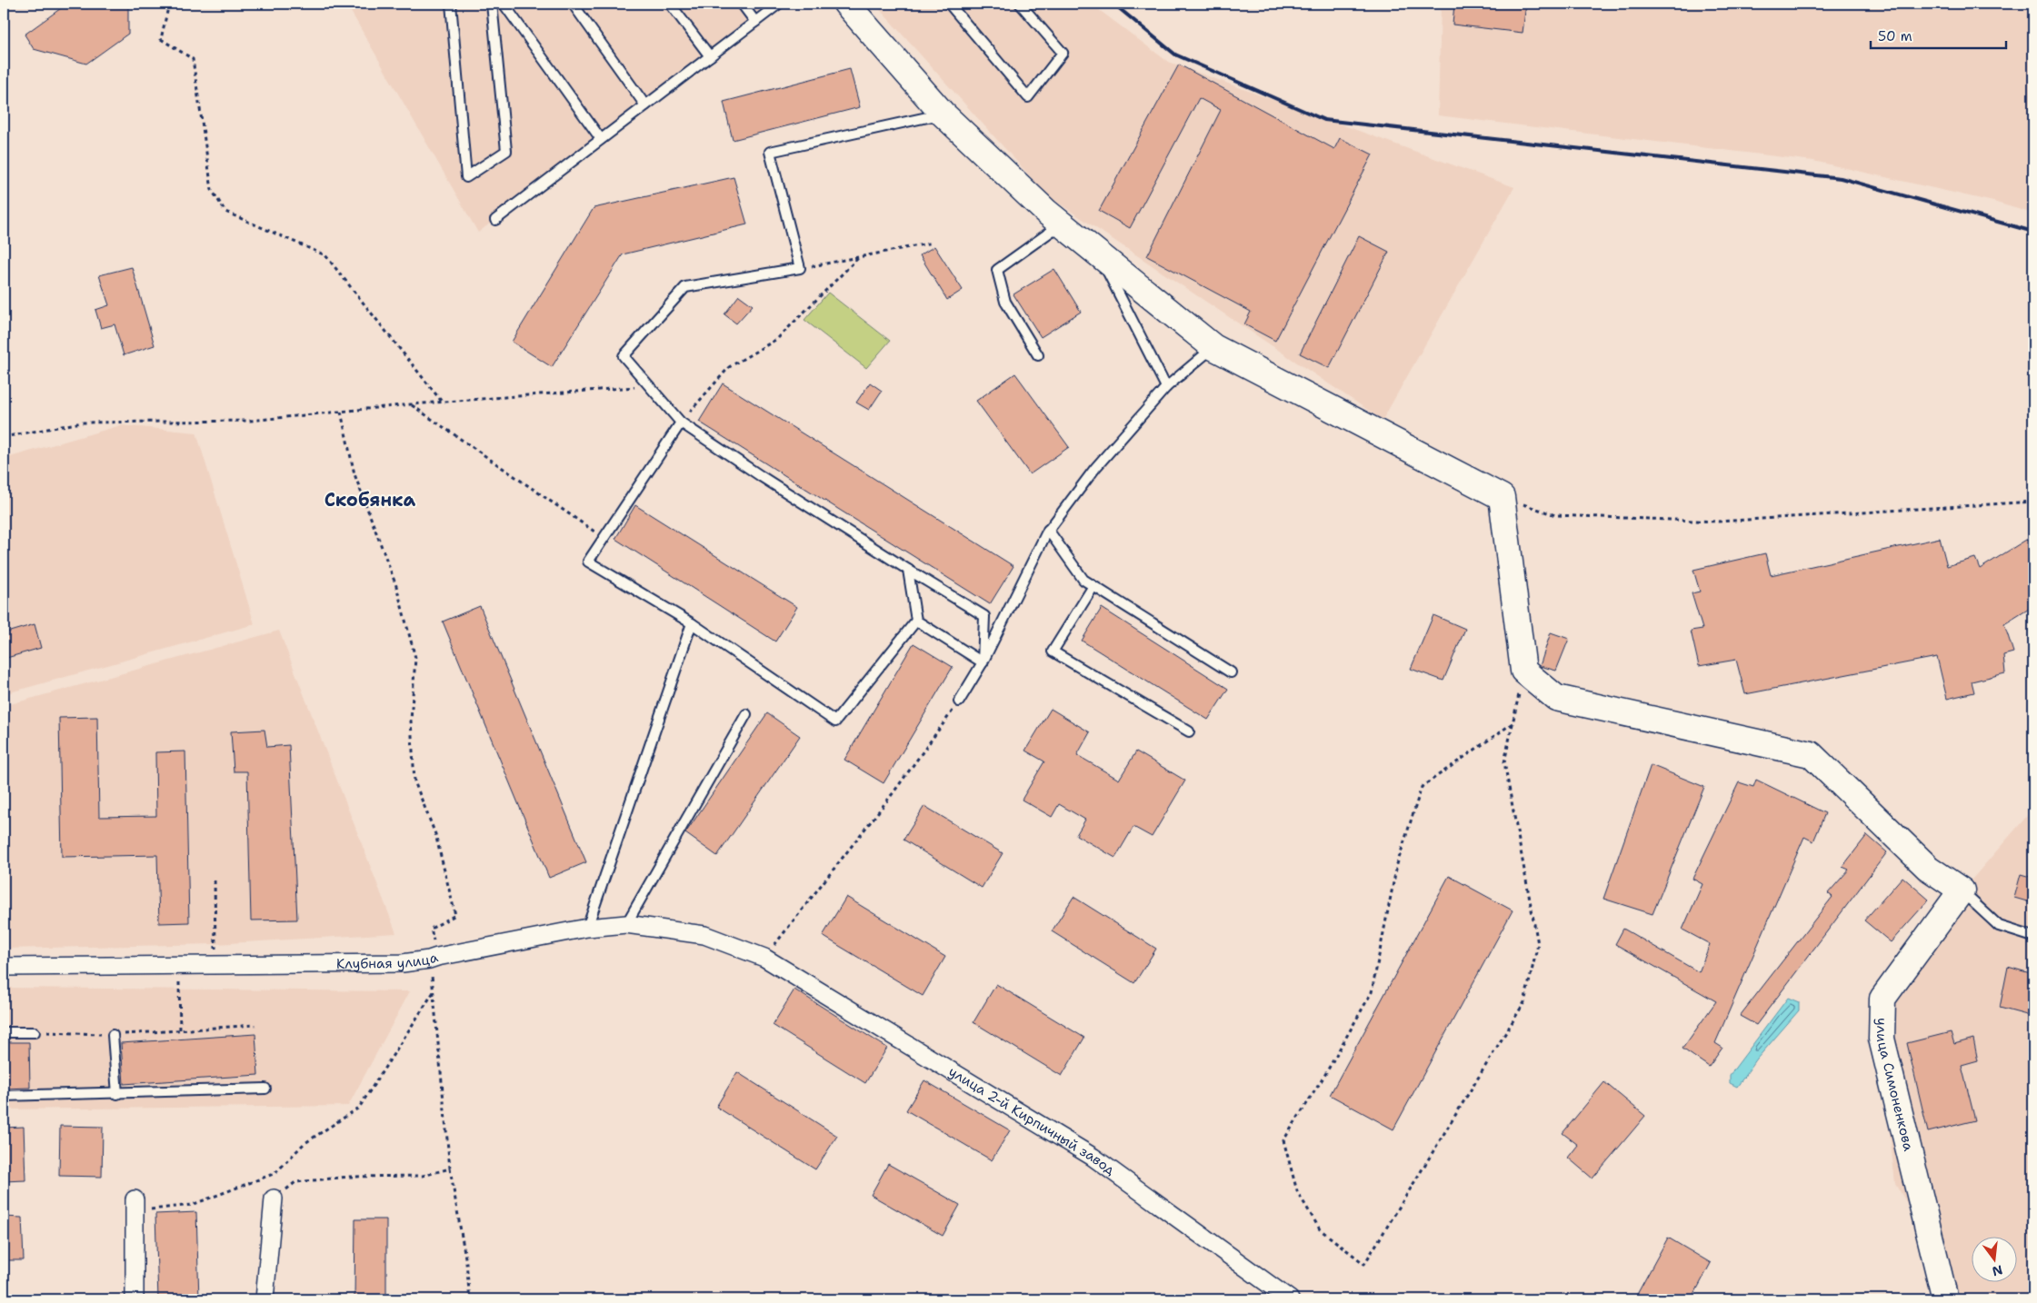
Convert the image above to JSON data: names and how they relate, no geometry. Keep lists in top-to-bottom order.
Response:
{
  "streets": {
    "street": ["Клубная улица", "улица Симоненкова", "улица 2-й Кирпичный завод"]
  },
  "crossings": [
    ["Клубная улица", "улица 2-й Кирпичный завод"]
  ],
  "districts": ["Скобянка"],
  "scale_bar": "50 m",
  "north": "bottom"
}
